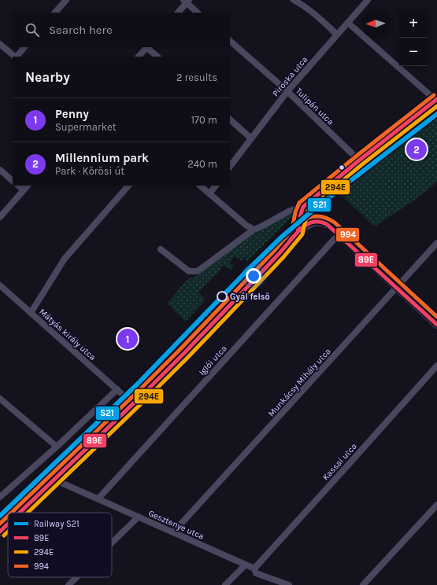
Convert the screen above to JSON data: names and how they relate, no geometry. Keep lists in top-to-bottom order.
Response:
{
  "streets": {
    "street": [
      "Piroska utca",
      "Tulipán utca",
      "Mátyás király utca",
      "Iglói utca",
      "Munkácsy Mihály utca",
      "Kassai utca",
      "Gesztenye utca"
    ]
  },
  "crossings": [
    ["Piroska utca", "Tulipán utca"],
    ["Iglói utca", "Gesztenye utca"],
    ["Munkácsy Mihály utca", "Gesztenye utca"],
    ["Kassai utca", "Gesztenye utca"]
  ],
  "places": ["Gyál felső"],
  "lines": [
    "transit line 994",
    "transit line 89E",
    "transit line 294E",
    "rail line S21"
  ],
  "legend": [
    "Railway S21",
    "89E",
    "294E",
    "994"
  ],
  "north": "left",
  "page": {
    "map_buttons": ["+", "−"],
    "search": "Search here",
    "heading": ["Nearby", "2 results"],
    "list": [
      {
        "mark": "1",
        "name": "Penny",
        "note": "Supermarket",
        "value": "170 m"
      },
      {
        "mark": "2",
        "name": "Millennium park",
        "note": "Park · Kőrösi út",
        "value": "240 m"
      }
    ],
    "pins": ["2", "1"]
  }
}
